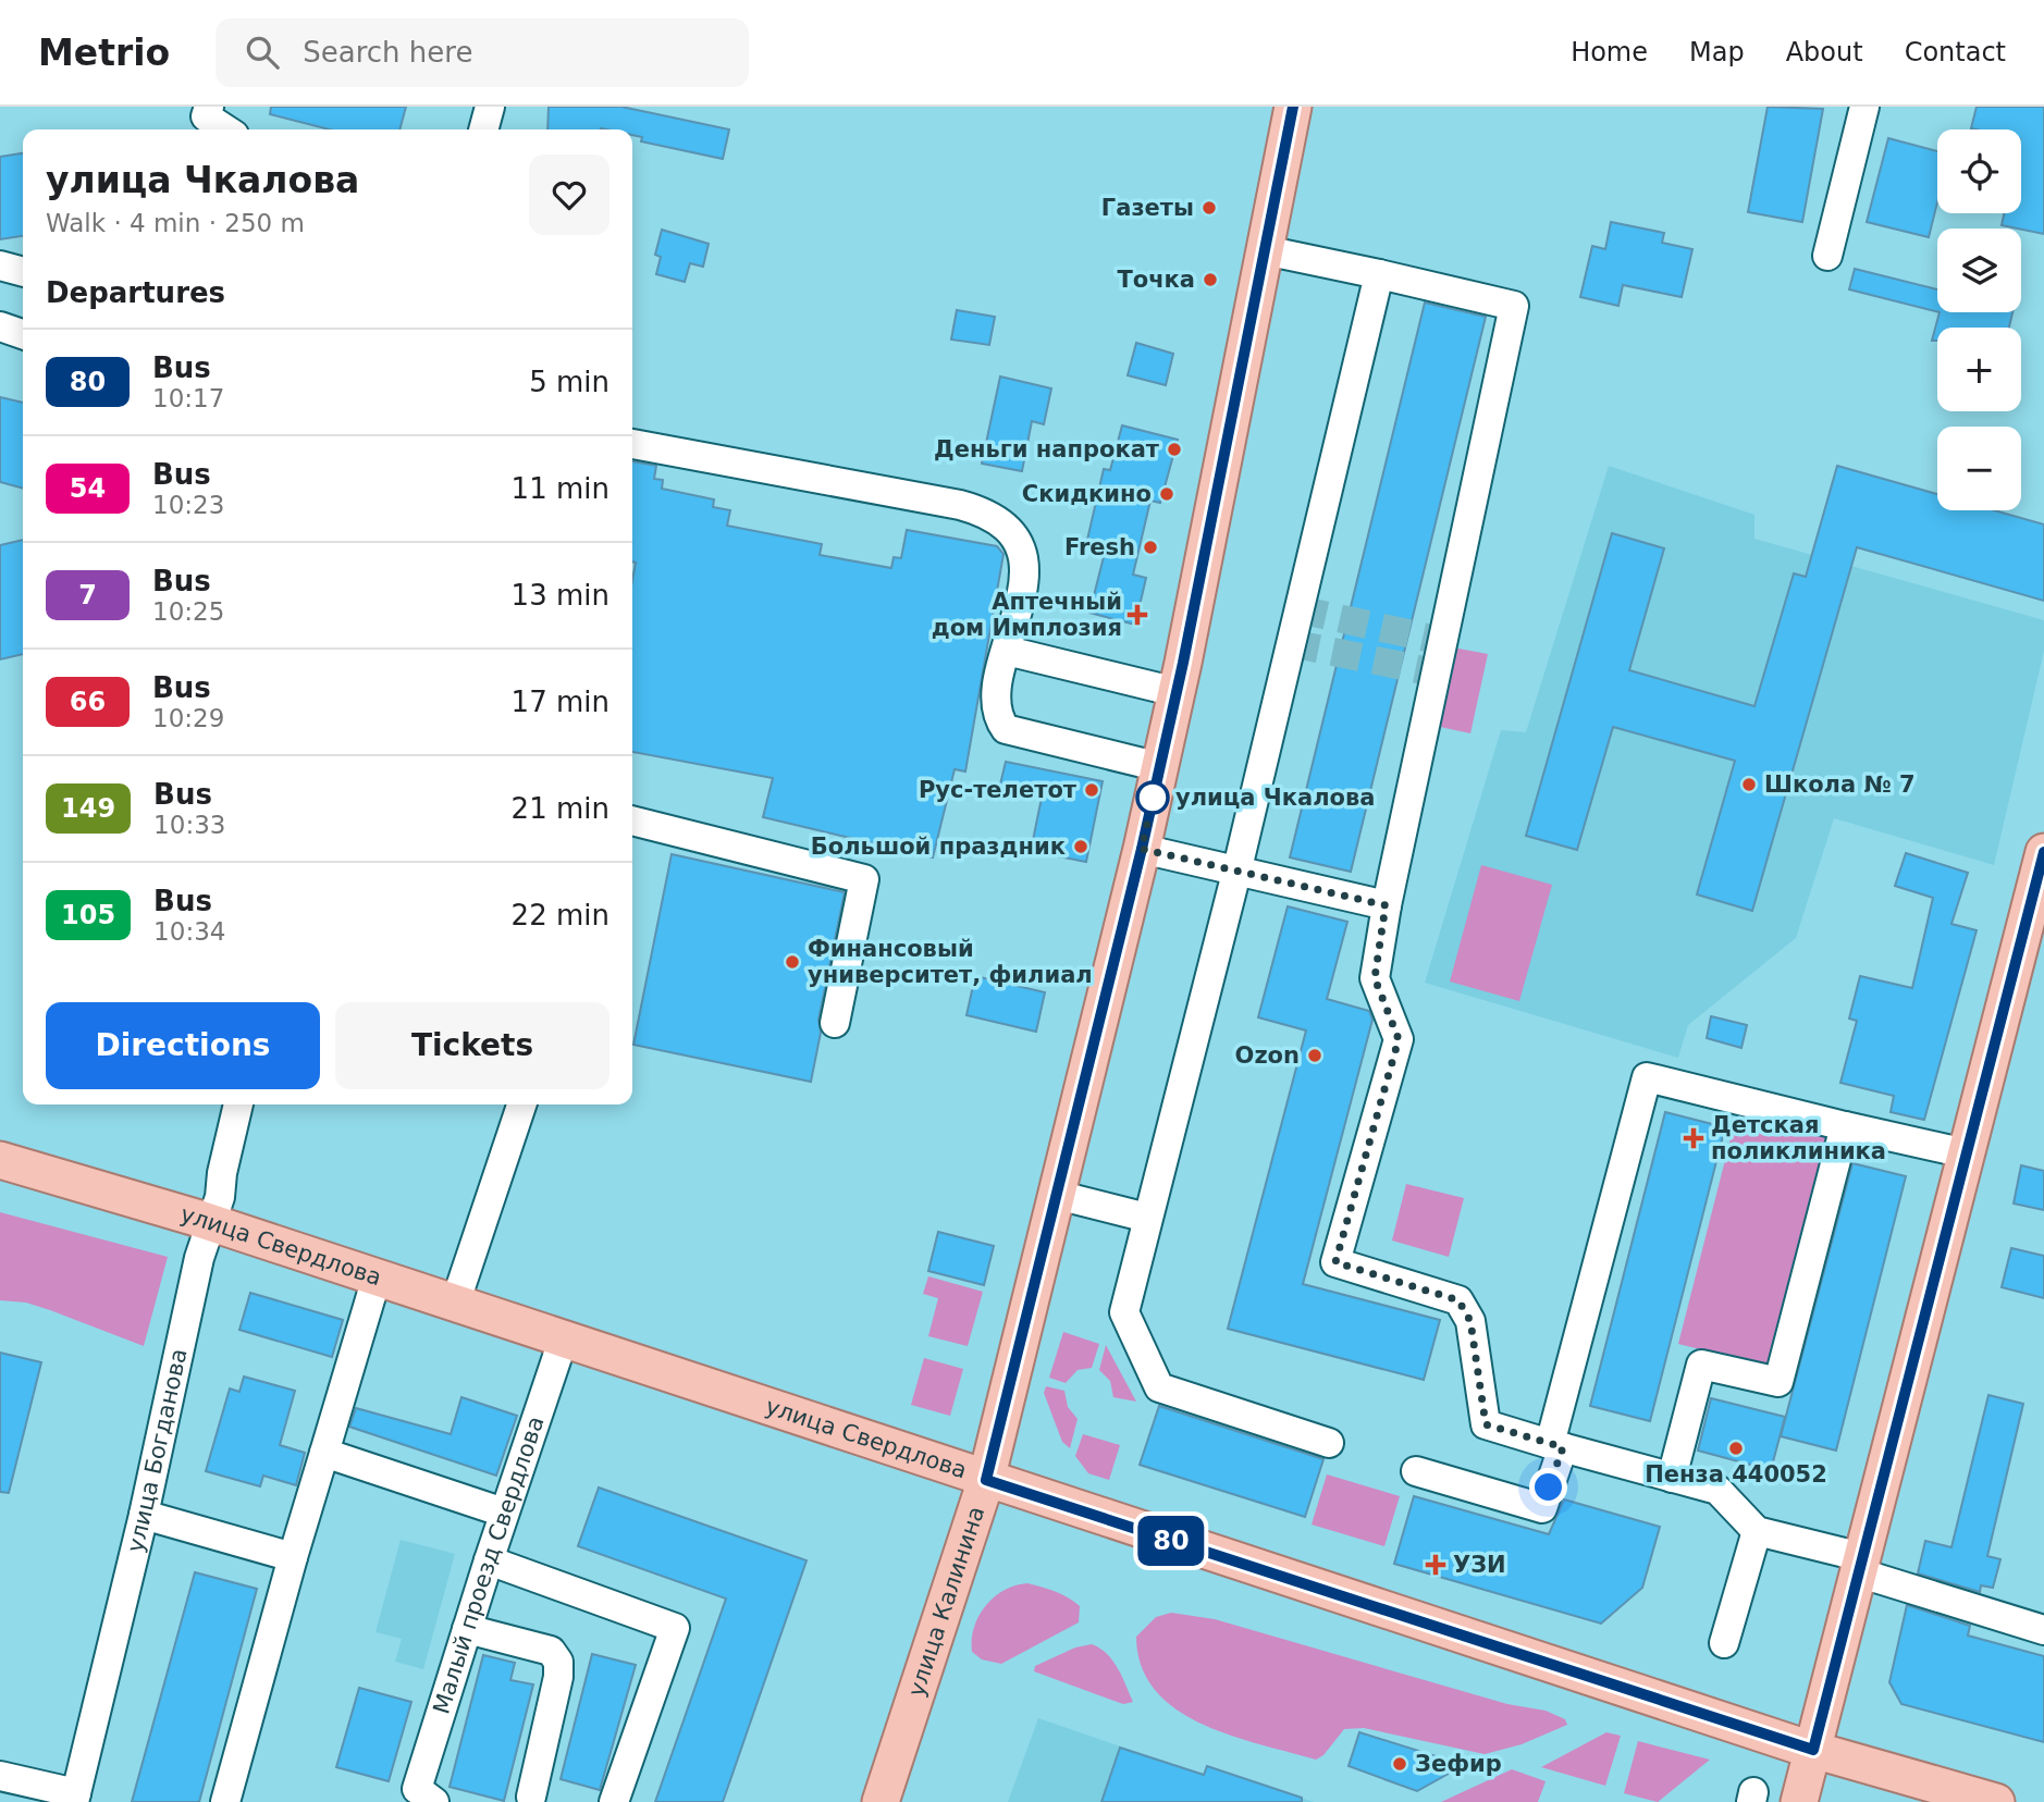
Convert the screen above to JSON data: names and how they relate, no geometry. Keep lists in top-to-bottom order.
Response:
{
  "streets": {
    "main road": ["улица Свердлова", "улица Калинина"],
    "street": ["улица Богданова", "Малый проезд Свердлова"]
  },
  "crossings": [
    ["улица Свердлова", "улица Богданова"],
    ["улица Свердлова", "Малый проезд Свердлова"],
    ["улица Свердлова", "улица Калинина"]
  ],
  "places": {
    "other": [
      "Газеты",
      "Точка",
      "Деньги напрокат",
      "Скидкино",
      "Fresh",
      "Школа № 7",
      "Рус-телетот",
      "улица Чкалова",
      "Большой праздник",
      "Финансовый университет, филиал",
      "Ozon",
      "Пенза 440052",
      "Зефир"
    ],
    "health": ["Аптечный дом Имплозия", "Детская поликлиника", "УЗИ"]
  },
  "lines": ["bus line 80"],
  "page": {
    "header": "Metrio",
    "search": "Search here",
    "nav": [
      "Home",
      "Map",
      "About",
      "Contact"
    ],
    "on_map": "80",
    "map_buttons": ["+", "−"],
    "heading": [
      ["улица Чкалова", "Walk · 4 min · 250 m"],
      "Departures"
    ],
    "list": [
      {
        "mark": "80",
        "name": "Bus",
        "note": "10:17",
        "value": "5 min"
      },
      {
        "mark": "54",
        "name": "Bus",
        "note": "10:23",
        "value": "11 min"
      },
      {
        "mark": "7",
        "name": "Bus",
        "note": "10:25",
        "value": "13 min"
      },
      {
        "mark": "66",
        "name": "Bus",
        "note": "10:29",
        "value": "17 min"
      },
      {
        "mark": "149",
        "name": "Bus",
        "note": "10:33",
        "value": "21 min"
      },
      {
        "mark": "105",
        "name": "Bus",
        "note": "10:34",
        "value": "22 min"
      }
    ],
    "buttons": ["Directions", "Tickets"]
  }
}
